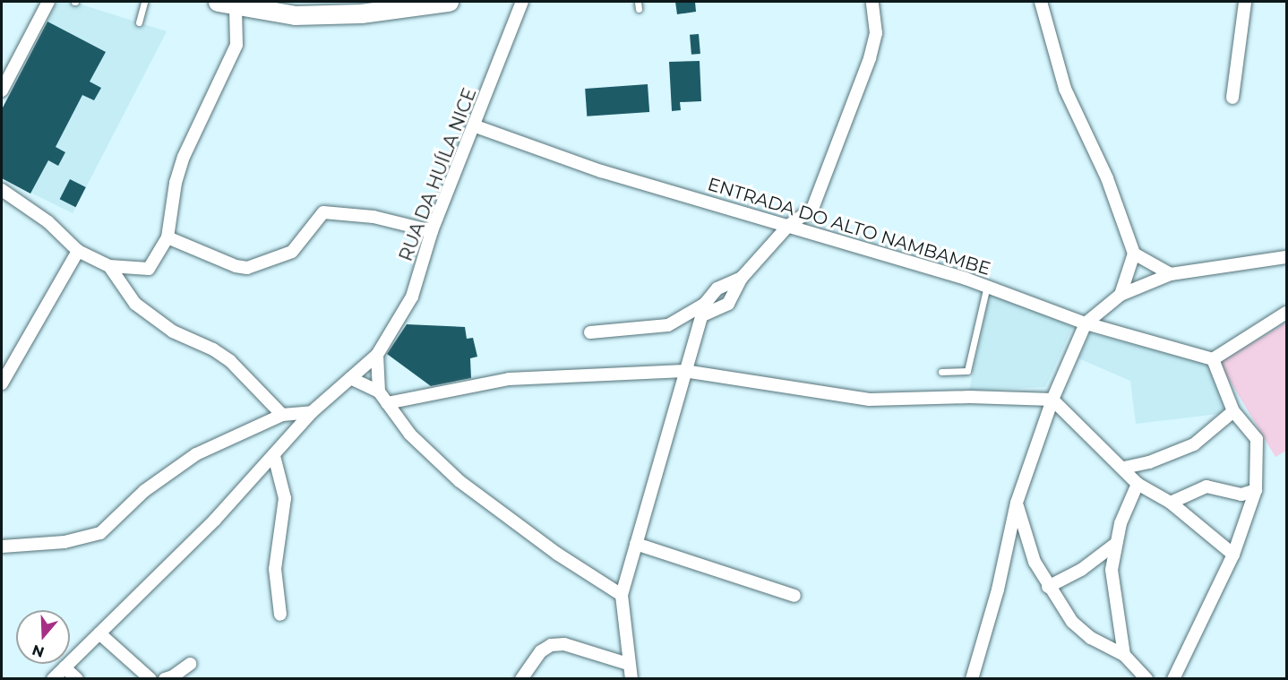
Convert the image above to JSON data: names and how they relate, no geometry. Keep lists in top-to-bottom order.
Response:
{
  "streets": {
    "street": ["RUA DA HUÍLA NICE", "ENTRADA DO ALTO NAMBAMBE"]
  },
  "crossings": [
    ["RUA DA HUÍLA NICE", "ENTRADA DO ALTO NAMBAMBE"]
  ],
  "north": "bottom"
}
